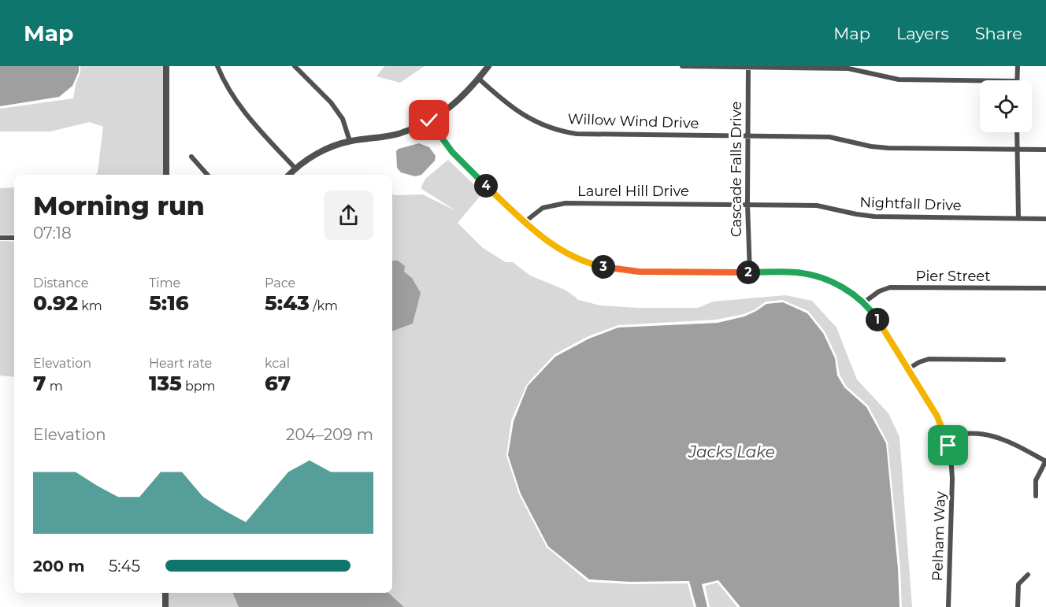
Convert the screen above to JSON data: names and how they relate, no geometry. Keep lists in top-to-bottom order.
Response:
{
  "streets": {
    "street": [
      "Willow Wind Drive",
      "Cascade Falls Drive",
      "Laurel Hill Drive",
      "Nightfall Drive",
      "Pier Street",
      "Pelham Way"
    ]
  },
  "crossings": [
    ["Willow Wind Drive", "Cascade Falls Drive"],
    ["Cascade Falls Drive", "Laurel Hill Drive"],
    ["Cascade Falls Drive", "Nightfall Drive"],
    ["Cascade Falls Drive", "Pelham Way"],
    ["Laurel Hill Drive", "Nightfall Drive"],
    ["Laurel Hill Drive", "Pelham Way"],
    ["Pier Street", "Pelham Way"]
  ],
  "water": ["Jacks Lake"],
  "page": {
    "header": "Map",
    "nav": ["Map", "Layers", "Share"],
    "pins": [
      "4",
      "3",
      "2",
      "1"
    ],
    "heading": ["Morning run", "07:18"],
    "stats": [
      ["Distance", "0.92 km"],
      ["Time", "5:16"],
      ["Pace", "5:43 /km"],
      ["Elevation", "7 m"],
      ["Heart rate", "135 bpm"],
      ["kcal", "67"]
    ],
    "chart": ["Elevation", "204–209 m"],
    "list": [
      {
        "name": "200 m",
        "note": "5:45"
      }
    ]
  }
}
